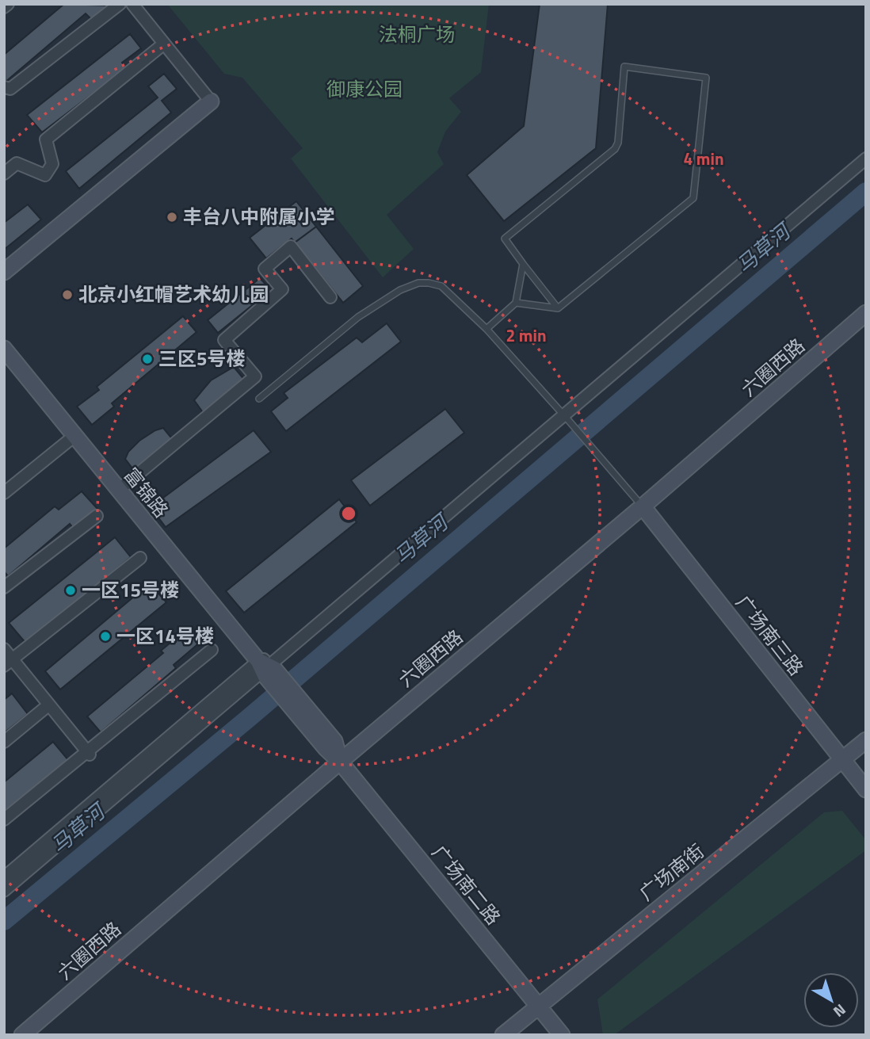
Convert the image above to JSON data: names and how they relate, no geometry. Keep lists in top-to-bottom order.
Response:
{
  "streets": {
    "street": [
      "六圈西路",
      "富锦路",
      "广场南三路",
      "广场南街",
      "广场南二路"
    ]
  },
  "crossings": [
    ["六圈西路", "富锦路"],
    ["六圈西路", "广场南三路"],
    ["六圈西路", "广场南二路"],
    ["富锦路", "广场南二路"],
    ["广场南三路", "广场南街"],
    ["广场南街", "广场南二路"]
  ],
  "water": ["马草河"],
  "parks": ["法桐广场", "御康公园"],
  "places": [
    "丰台八中附属小学",
    "北京小红帽艺术幼儿园",
    "三区5号楼",
    "一区15号楼",
    "一区14号楼"
  ],
  "north": "bottom right",
  "rings": ["4 min", "2 min"]
}
